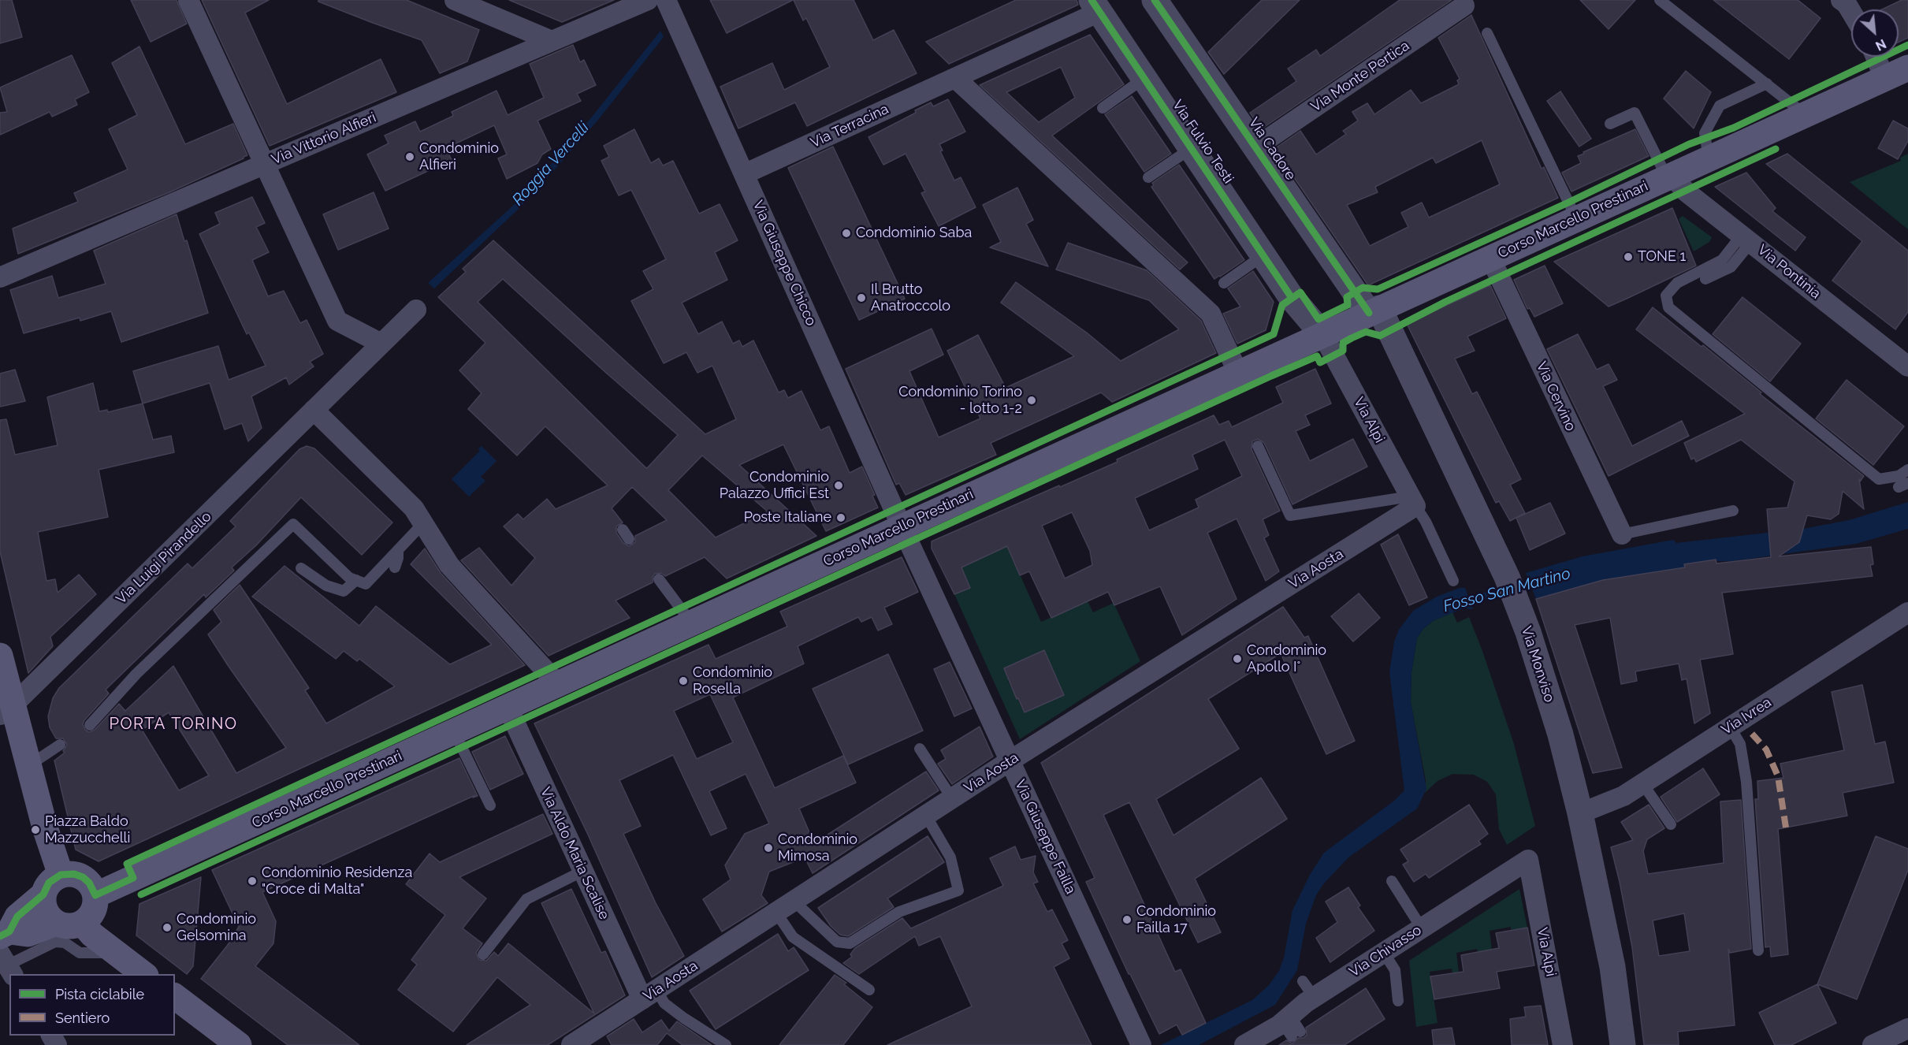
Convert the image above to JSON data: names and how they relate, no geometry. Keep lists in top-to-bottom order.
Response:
{
  "streets": {
    "main road": ["Corso Marcello Prestinari"],
    "street": [
      "Via Monte Pertica",
      "Via Terracina",
      "Via Vittorio Alfieri",
      "Via Fulvio Testi",
      "Via Cadore",
      "Via Giuseppe Chicco",
      "Via Pontinia",
      "Via Cervino",
      "Via Alpi",
      "Via Luigi Pirandello",
      "Via Aosta",
      "Via Monviso",
      "Via Ivrea",
      "Via Giuseppe Failla",
      "Via Aldo Maria Scalise",
      "Via Chivasso"
    ]
  },
  "crossings": [
    ["Via Monte Pertica", "Via Cadore"],
    ["Via Terracina", "Via Fulvio Testi"],
    ["Via Terracina", "Via Giuseppe Chicco"],
    ["Via Fulvio Testi", "Corso Marcello Prestinari"],
    ["Via Fulvio Testi", "Via Alpi"],
    ["Via Cadore", "Corso Marcello Prestinari"],
    ["Via Cadore", "Via Monviso"],
    ["Corso Marcello Prestinari", "Via Giuseppe Chicco"],
    ["Corso Marcello Prestinari", "Via Pontinia"],
    ["Corso Marcello Prestinari", "Via Cervino"],
    ["Corso Marcello Prestinari", "Via Alpi"],
    ["Corso Marcello Prestinari", "Via Monviso"],
    ["Corso Marcello Prestinari", "Via Giuseppe Failla"],
    ["Corso Marcello Prestinari", "Via Aldo Maria Scalise"],
    ["Via Giuseppe Chicco", "Via Giuseppe Failla"],
    ["Via Alpi", "Via Aosta"],
    ["Via Alpi", "Via Chivasso"],
    ["Via Aosta", "Via Giuseppe Failla"],
    ["Via Aosta", "Via Aldo Maria Scalise"],
    ["Via Monviso", "Via Ivrea"]
  ],
  "districts": ["PORTA TORINO"],
  "water": ["Roggia Vercelli", "Fosso San Martino"],
  "places": [
    "Condominio Alfieri",
    "Condominio Saba",
    "TONE 1",
    "Il Brutto Anatroccolo",
    "Condominio Torino - lotto 1-2",
    "Condominio Palazzo Uffici Est",
    "Poste Italiane",
    "Condominio Apollo I°",
    "Condominio Rosella",
    "Piazza Baldo Mazzucchelli",
    "Condominio Mimosa",
    "Condominio Residenza \"Croce di Malta\"",
    "Condominio Failla 17",
    "Condominio Gelsomina"
  ],
  "legend": ["Pista ciclabile", "Sentiero"],
  "north": "bottom right"
}
